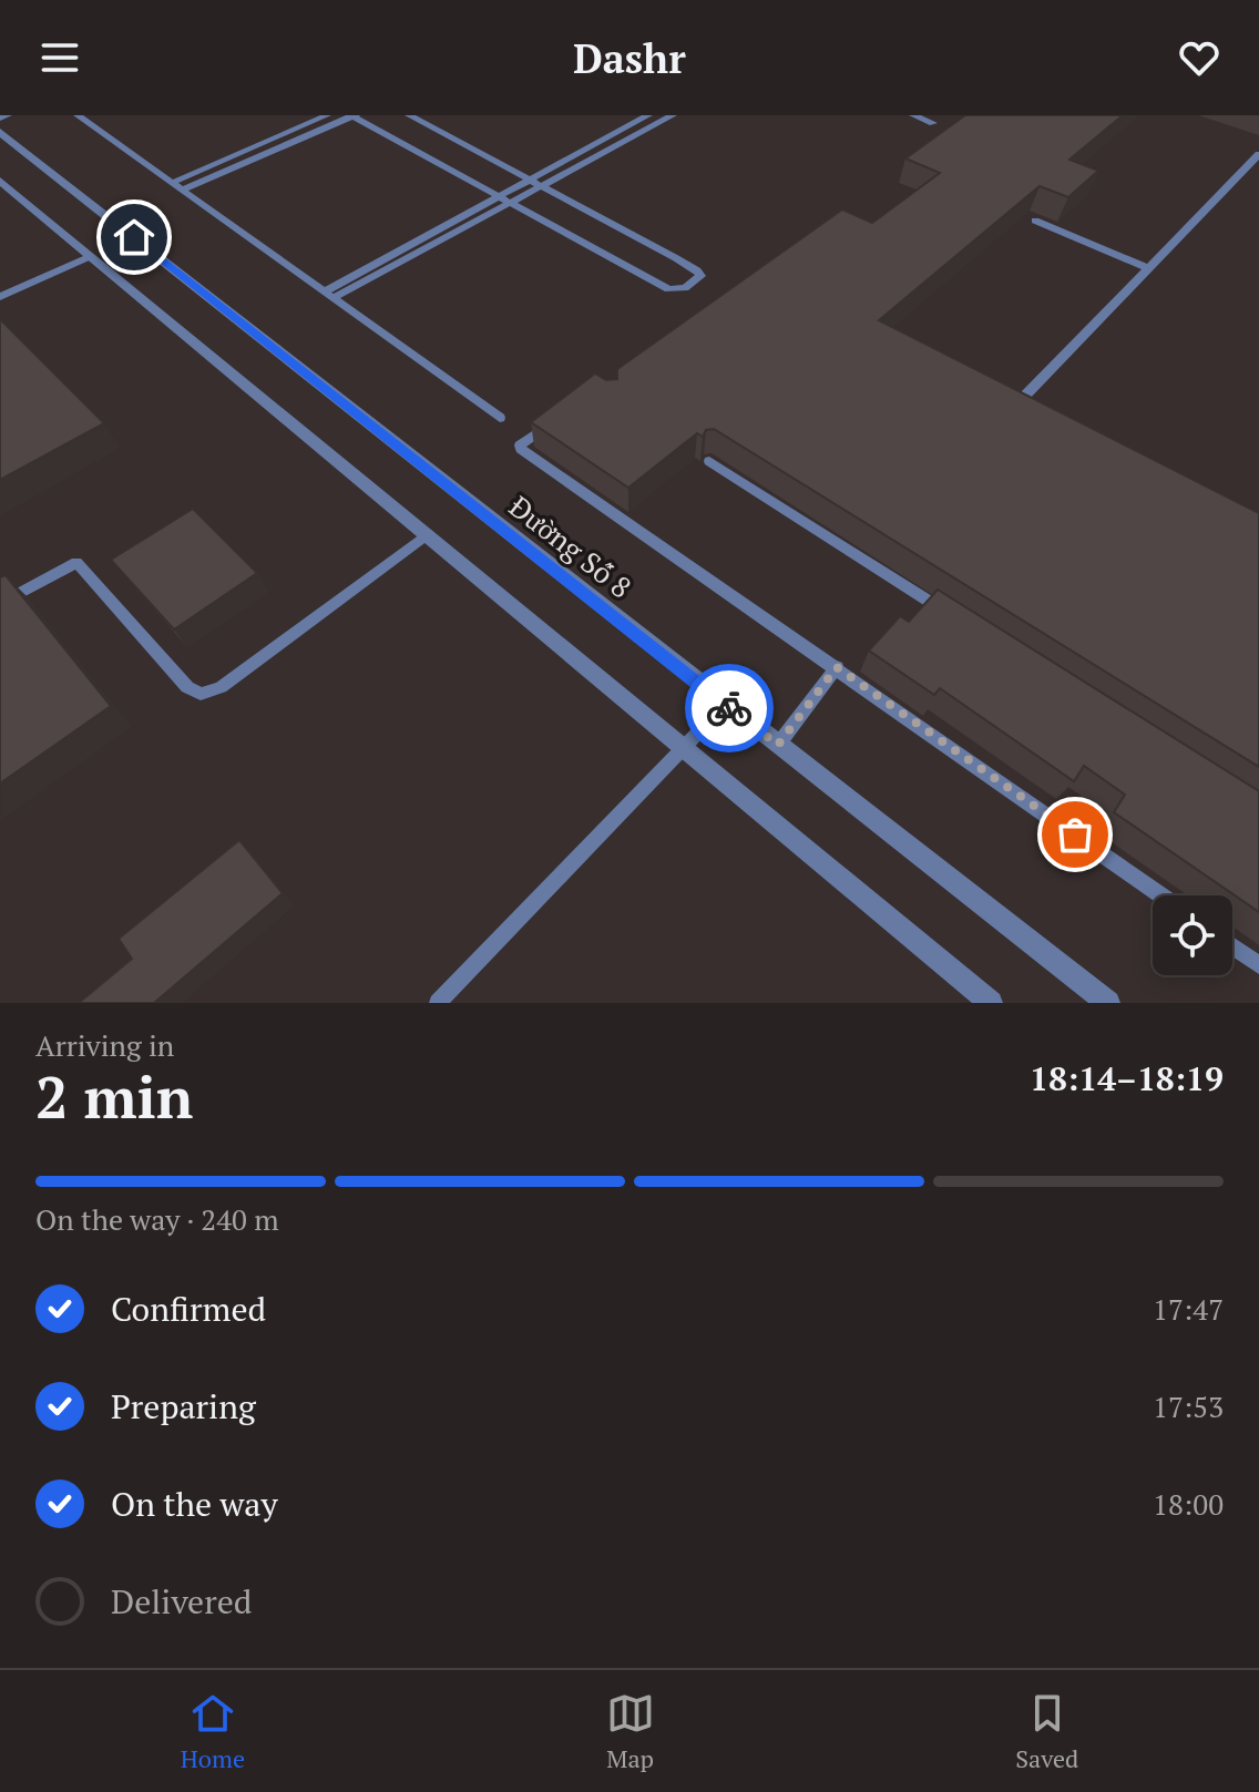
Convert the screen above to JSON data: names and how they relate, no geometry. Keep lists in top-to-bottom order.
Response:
{
  "streets": {
    "street": ["Đường Số 8"]
  },
  "page": {
    "header": "Dashr",
    "heading": ["2 min", "Arriving in", "18:14–18:19"],
    "bar": "On the way · 240 m",
    "list": [
      ["Confirmed", "17:47"],
      ["Preparing", "17:53"],
      ["On the way", "18:00"],
      "Delivered"
    ],
    "tabs": ["Home", "Map", "Saved"]
  }
}
